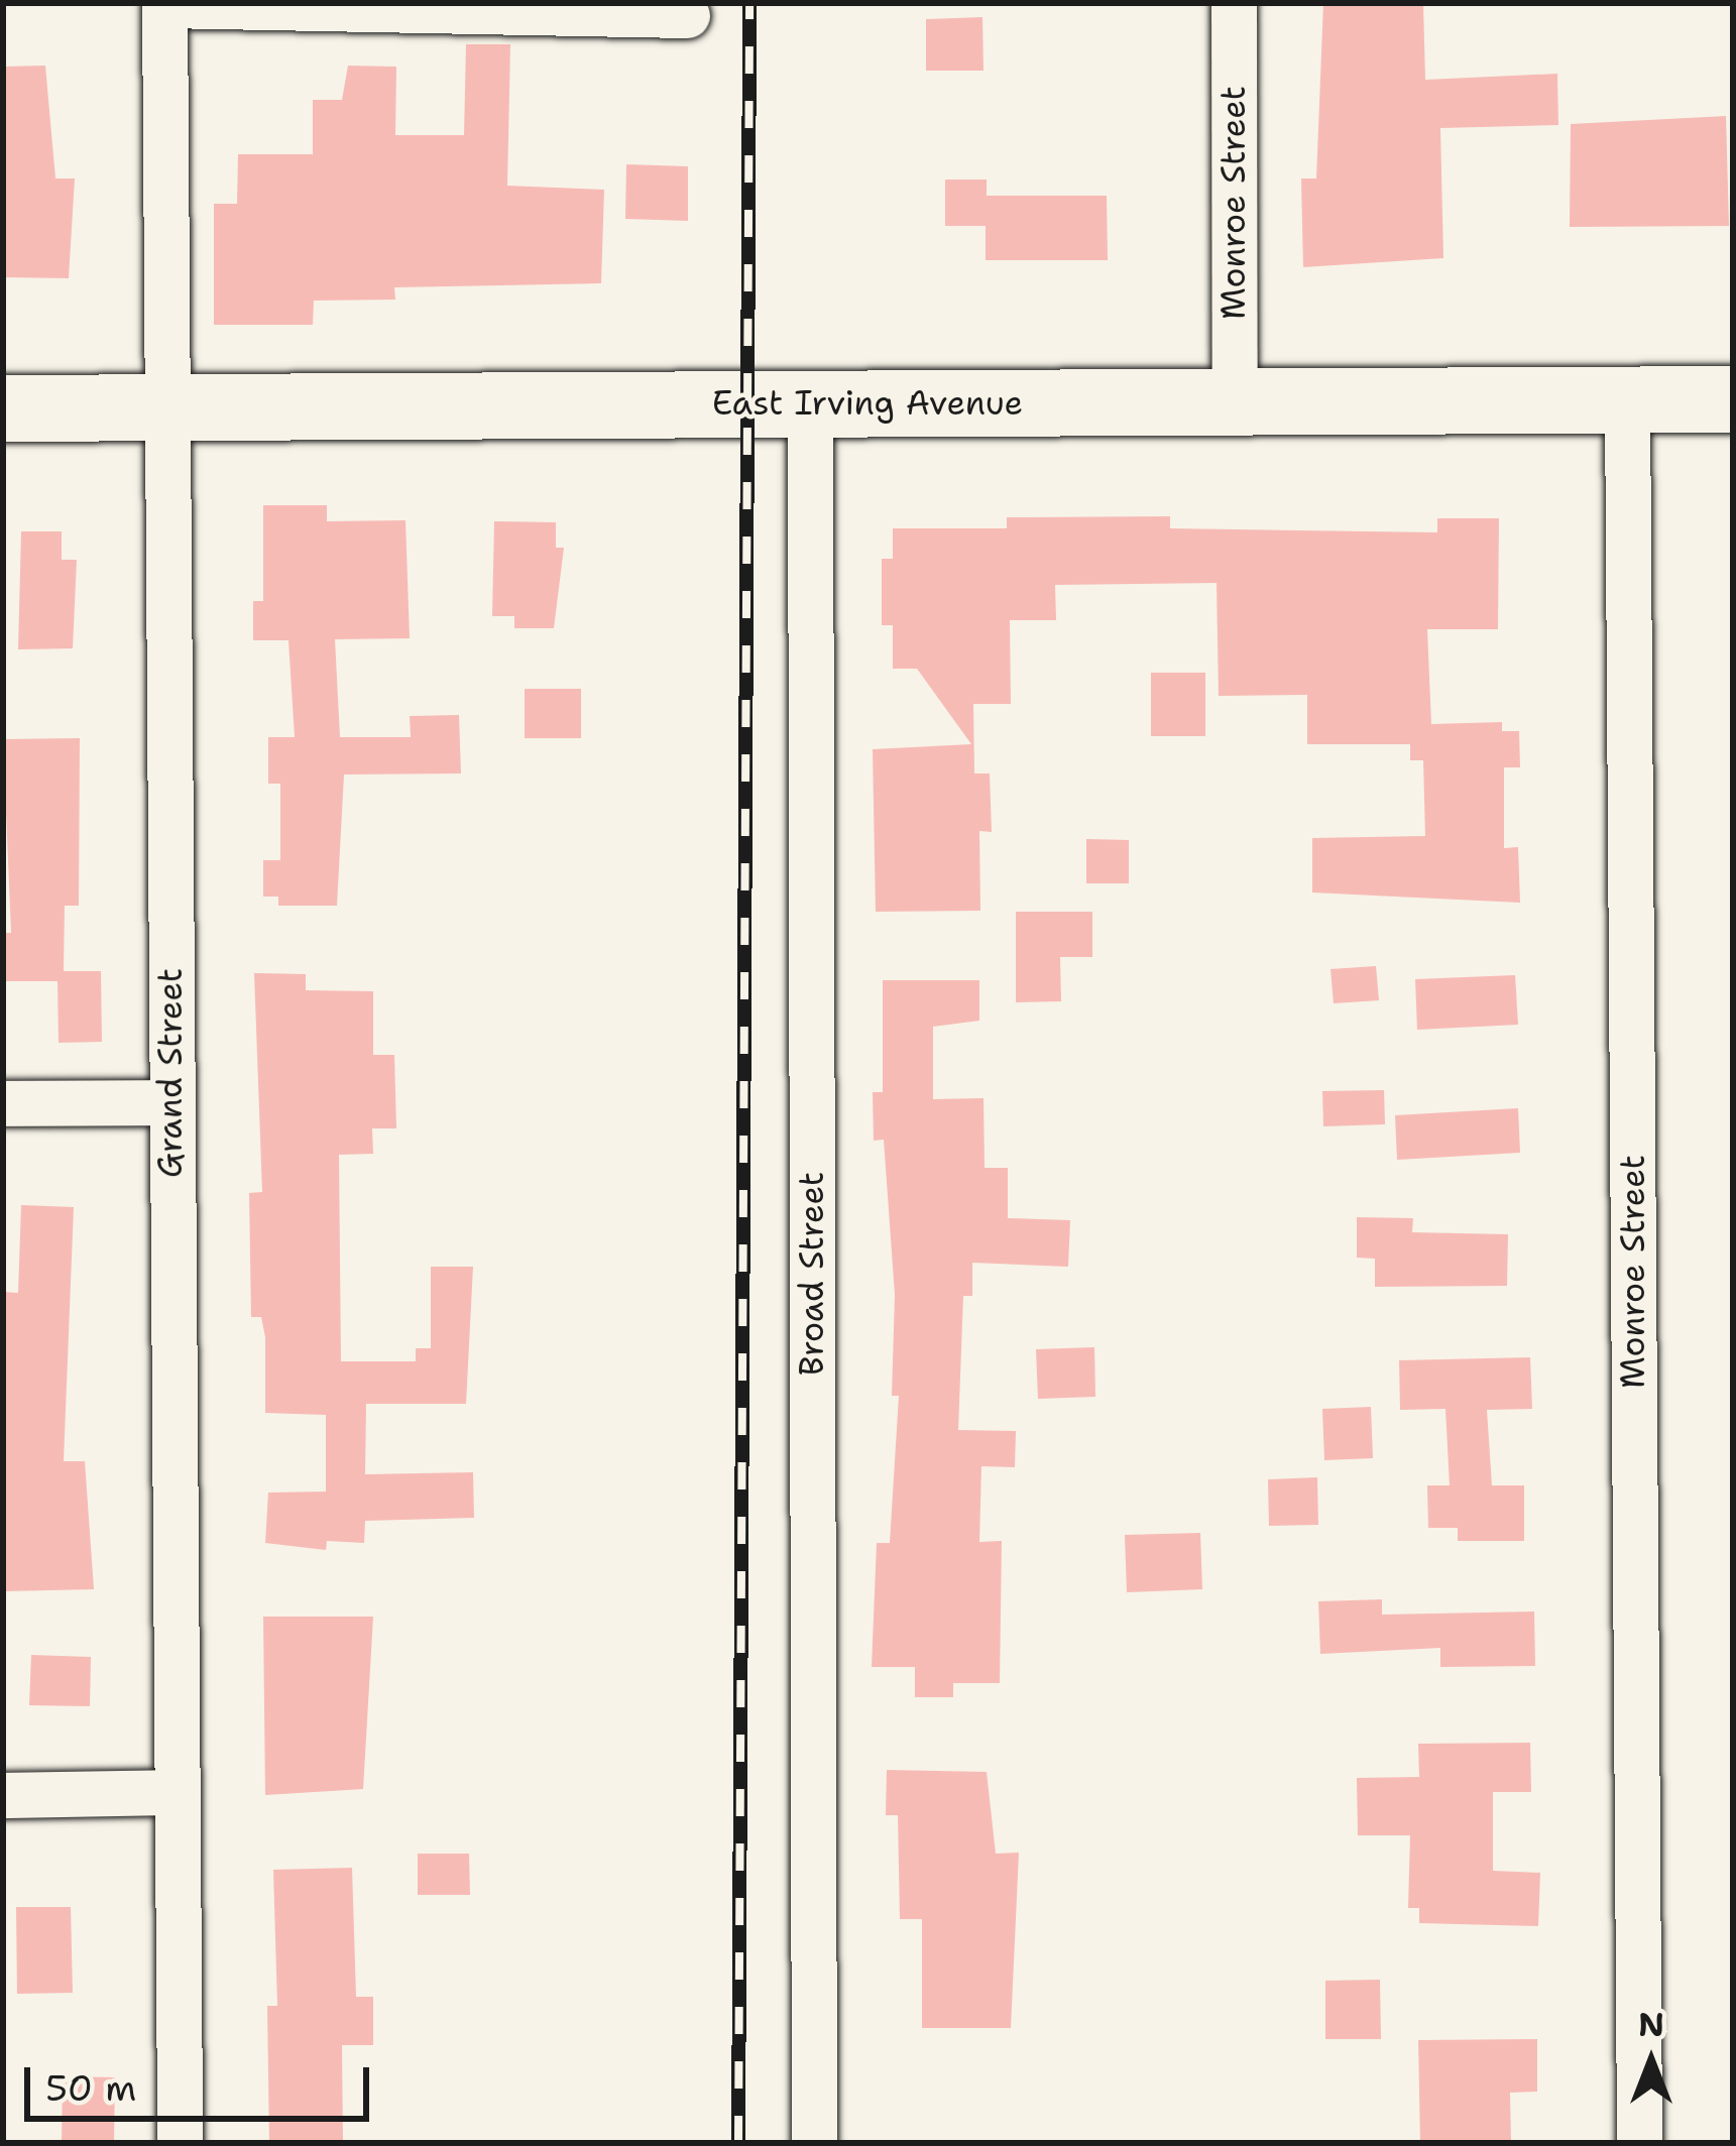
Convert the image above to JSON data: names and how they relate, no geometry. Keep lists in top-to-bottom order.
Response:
{
  "streets": {
    "street": [
      "Monroe Street",
      "East Irving Avenue",
      "Grand Street",
      "Broad Street"
    ]
  },
  "crossings": [
    ["Monroe Street", "East Irving Avenue"],
    ["East Irving Avenue", "Grand Street"],
    ["East Irving Avenue", "Broad Street"]
  ],
  "scale_bar": "50 m",
  "north": "top"
}
